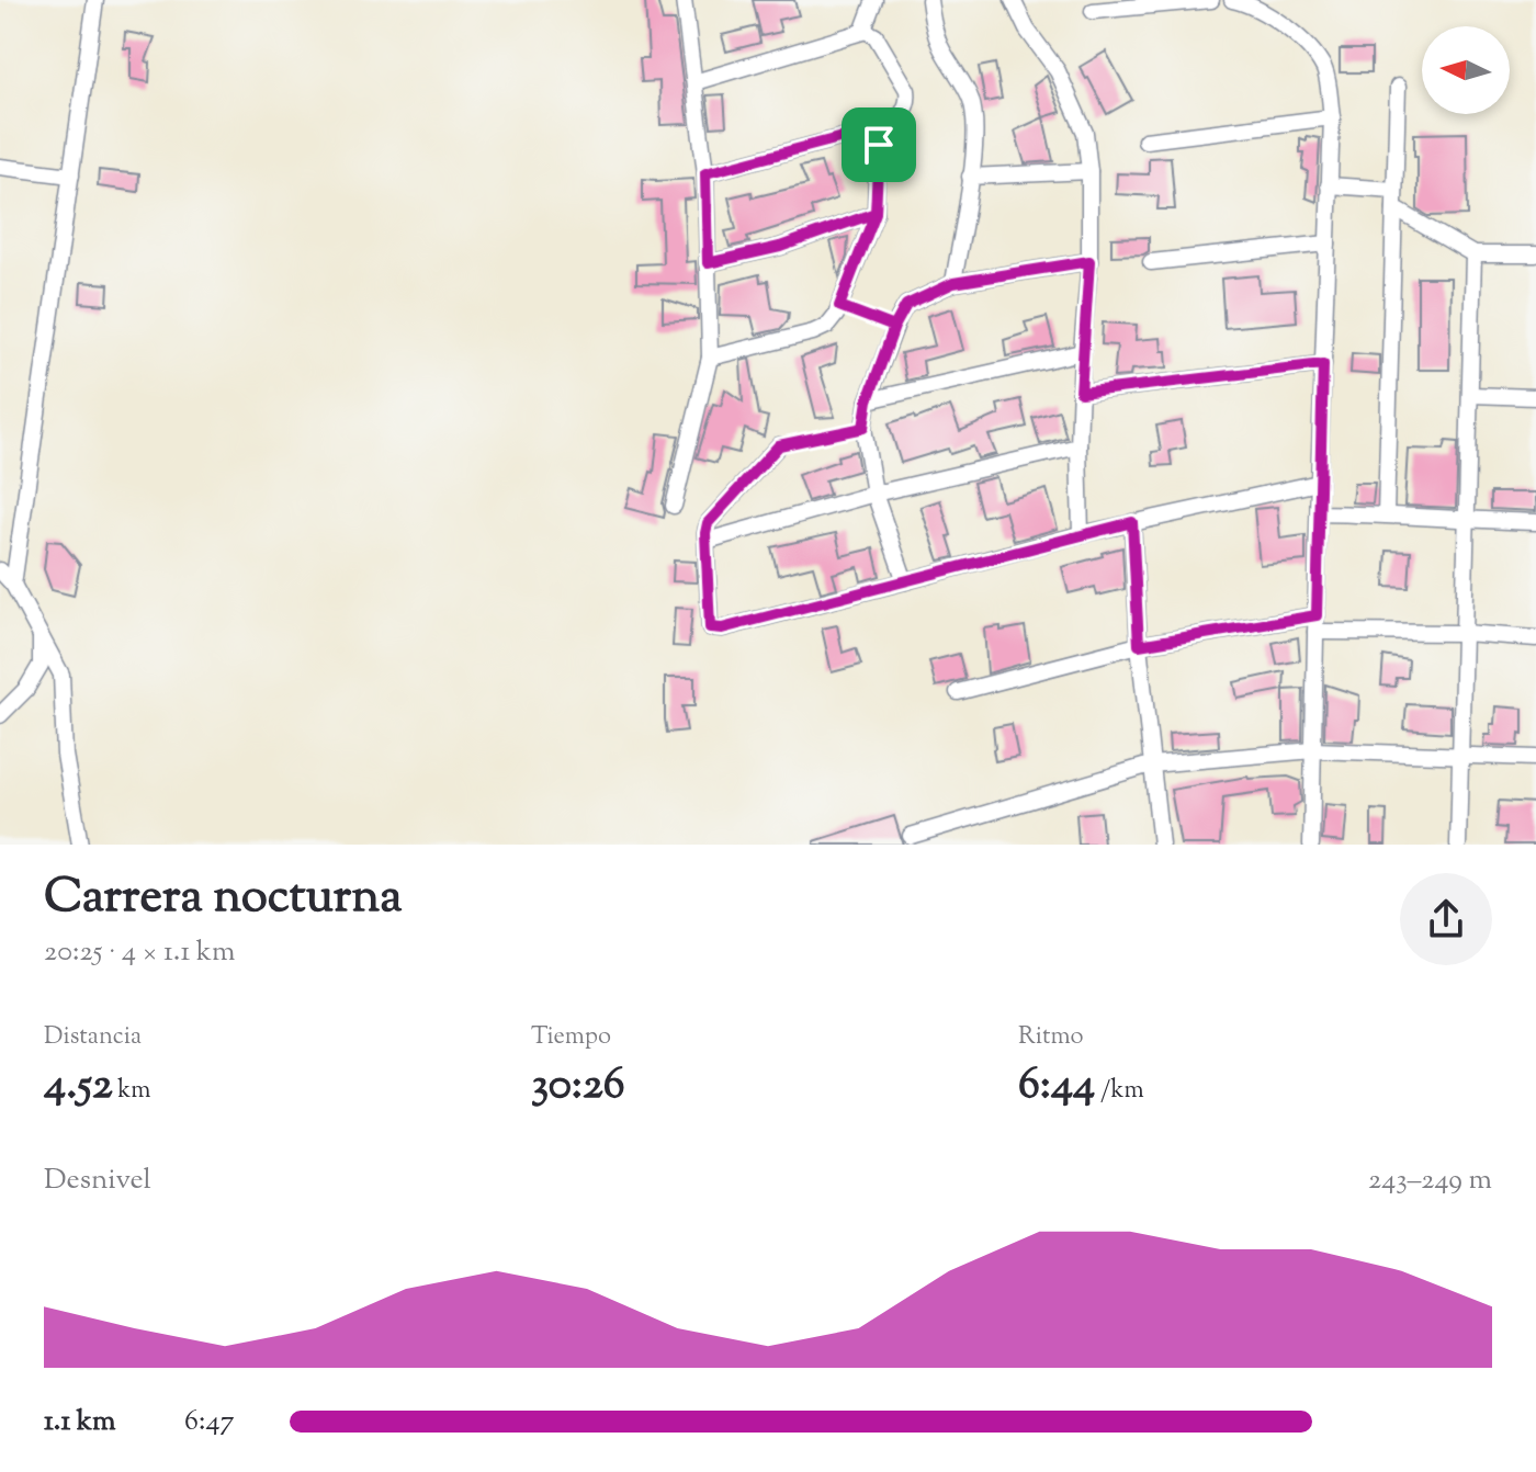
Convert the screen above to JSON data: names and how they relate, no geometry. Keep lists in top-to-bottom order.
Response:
{
  "north": "left",
  "page": {
    "heading": ["Carrera nocturna", "20:25 · 4 × 1.1 km"],
    "stats": [
      ["Distancia", "4.52 km"],
      ["Tiempo", "30:26"],
      ["Ritmo", "6:44 /km"]
    ],
    "chart": ["Desnivel", "243–249 m"],
    "list": [
      {
        "name": "1.1 km",
        "note": "6:47"
      }
    ]
  }
}
